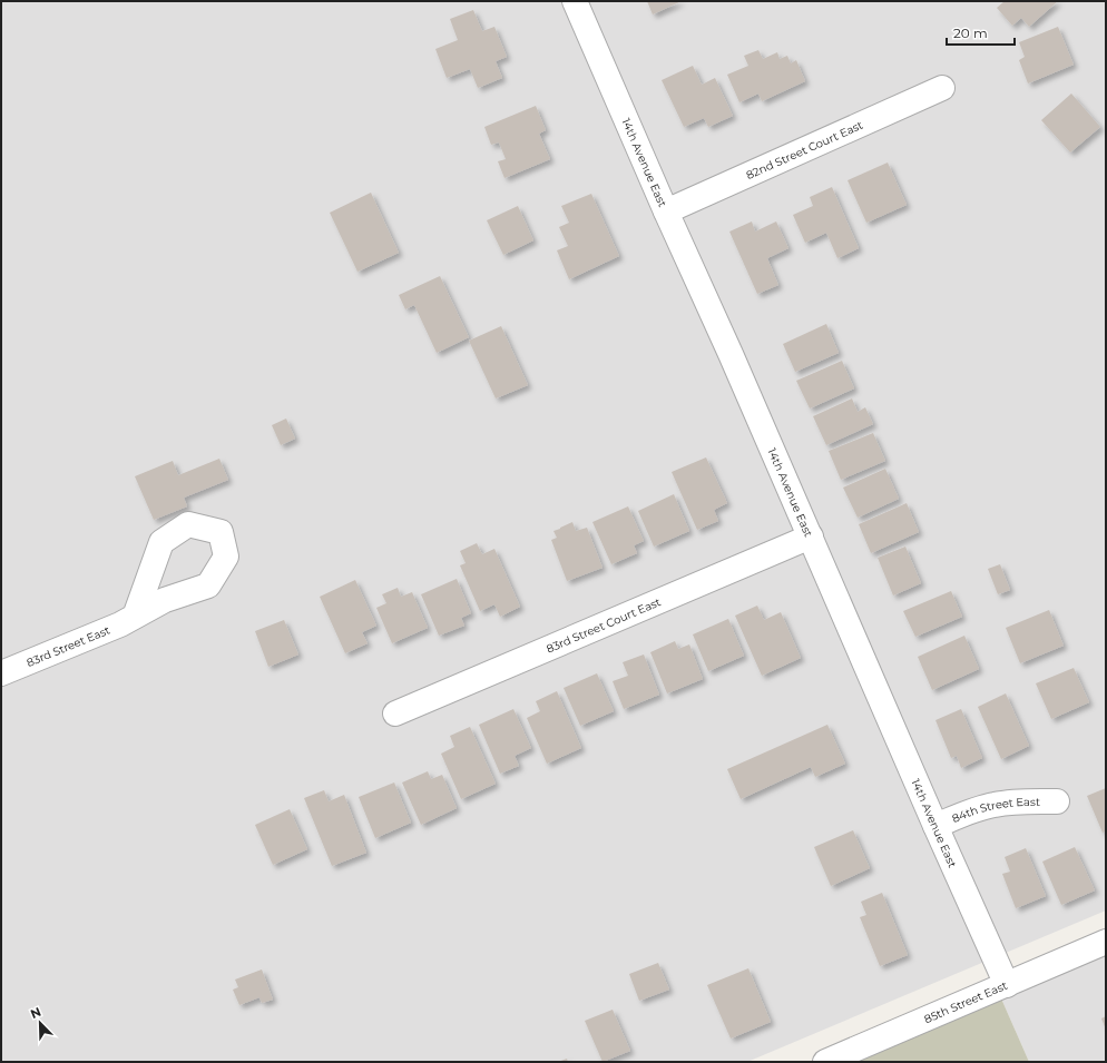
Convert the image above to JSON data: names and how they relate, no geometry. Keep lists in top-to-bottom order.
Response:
{
  "streets": {
    "street": [
      "82nd Street Court East",
      "14th Avenue East",
      "83rd Street Court East",
      "83rd Street East",
      "84th Street East",
      "85th Street East"
    ]
  },
  "crossings": [
    ["82nd Street Court East", "14th Avenue East"],
    ["14th Avenue East", "83rd Street Court East"],
    ["14th Avenue East", "84th Street East"],
    ["14th Avenue East", "85th Street East"]
  ],
  "scale_bar": "20 m",
  "north": "top left"
}
